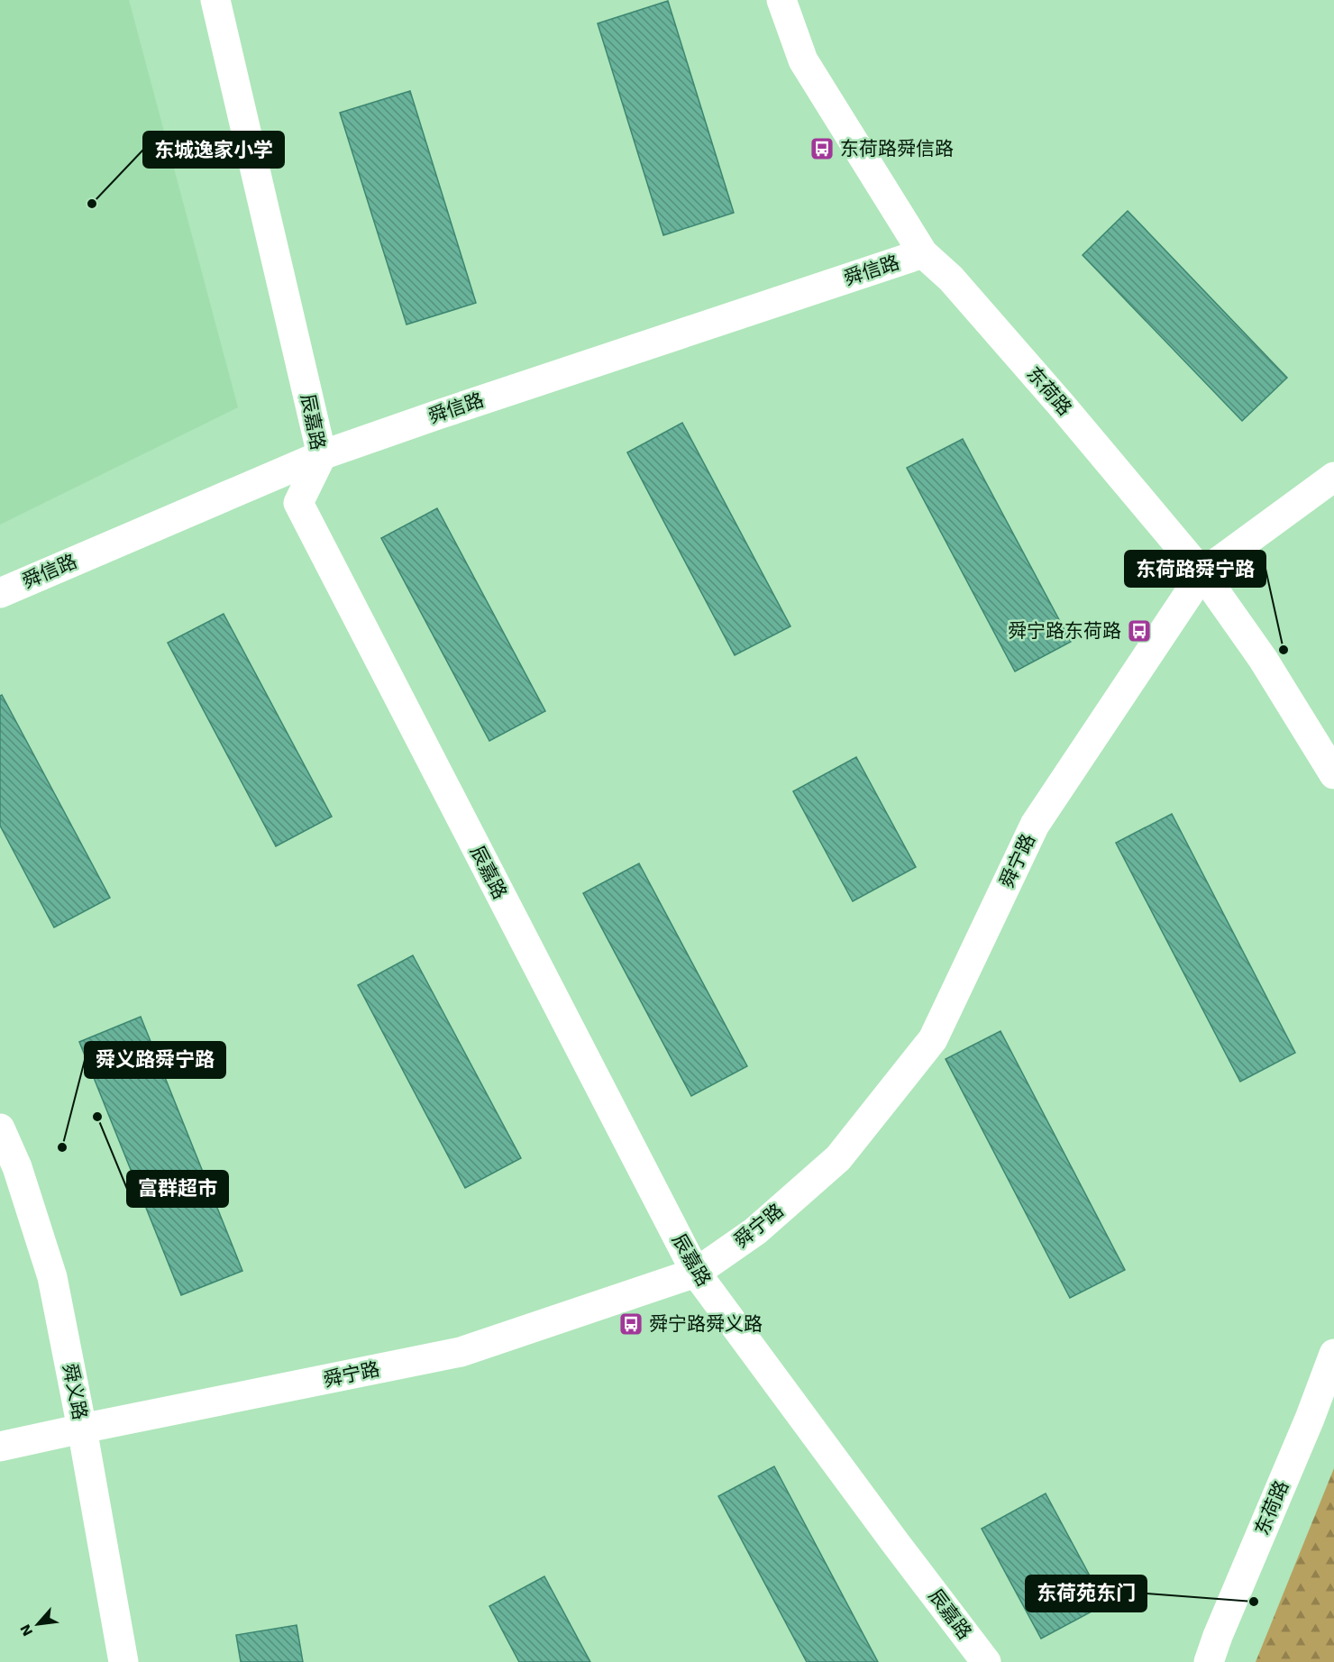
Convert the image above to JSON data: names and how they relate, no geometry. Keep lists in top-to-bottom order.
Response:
{
  "streets": {
    "street": [
      "舜信路",
      "东荷路",
      "辰嘉路",
      "舜宁路",
      "舜义路"
    ]
  },
  "crossings": [
    ["舜信路", "东荷路"],
    ["舜信路", "辰嘉路"],
    ["东荷路", "舜宁路"],
    ["辰嘉路", "舜宁路"],
    ["舜宁路", "舜义路"]
  ],
  "places": {
    "bus stop": ["东荷路舜信路", "舜宁路东荷路", "舜宁路舜义路"],
    "other": [
      "东城逸家小学",
      "东荷路舜宁路",
      "富群超市",
      "舜义路舜宁路",
      "东荷苑东门"
    ]
  },
  "north": "bottom left"
}
